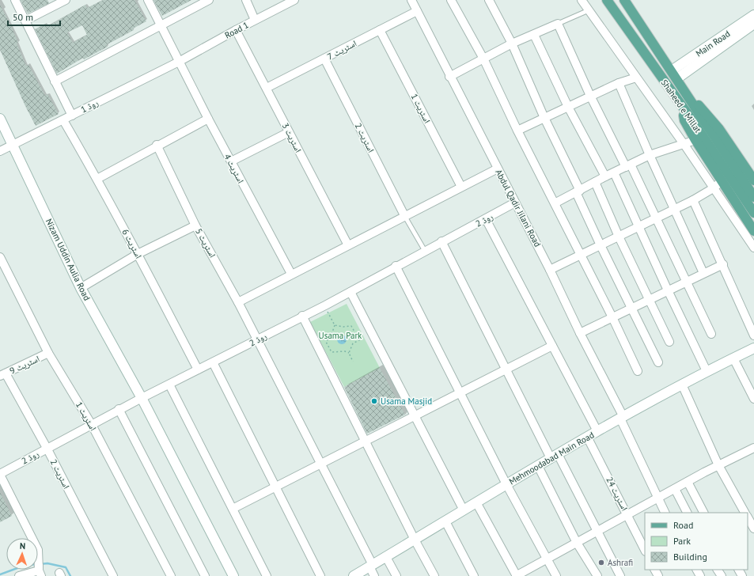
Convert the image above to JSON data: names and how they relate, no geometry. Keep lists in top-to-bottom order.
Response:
{
  "streets": {
    "main road": [
      "Main Road",
      "Shaheed e Millat",
      "Nizam Uddin Aulia Road",
      "Mehmoodabad Main Road"
    ],
    "street": [
      "Road 1",
      "اسٹریٹ 7",
      "روڈ 1",
      "اسٹریٹ 1",
      "اسٹریٹ 3",
      "اسٹریٹ 2",
      "اسٹریٹ 4",
      "Abdul Qadir Jilani Road",
      "روڈ 2",
      "اسٹریٹ 5",
      "اسٹریٹ 6",
      "اسٹریٹ 9",
      "اسٹریٹ 24"
    ]
  },
  "crossings": [
    ["Road 1", "روڈ 1"],
    ["Road 1", "اسٹریٹ 3"],
    ["Road 1", "اسٹریٹ 4"],
    ["Main Road", "Shaheed e Millat"],
    ["اسٹریٹ 7", "اسٹریٹ 1"],
    ["اسٹریٹ 7", "اسٹریٹ 3"],
    ["اسٹریٹ 7", "اسٹریٹ 2"],
    ["اسٹریٹ 7", "Abdul Qadir Jilani Road"],
    ["روڈ 1", "اسٹریٹ 4"],
    ["روڈ 1", "اسٹریٹ 6"],
    ["روڈ 1", "Nizam Uddin Aulia Road"],
    ["اسٹریٹ 1", "روڈ 2"],
    ["اسٹریٹ 1", "اسٹریٹ 9"],
    ["اسٹریٹ 2", "روڈ 2"],
    ["اسٹریٹ 2", "اسٹریٹ 9"],
    ["Abdul Qadir Jilani Road", "روڈ 2"],
    ["Abdul Qadir Jilani Road", "Mehmoodabad Main Road"],
    ["روڈ 2", "اسٹریٹ 5"],
    ["روڈ 2", "اسٹریٹ 6"],
    ["روڈ 2", "Nizam Uddin Aulia Road"],
    ["اسٹریٹ 5", "Mehmoodabad Main Road"],
    ["Mehmoodabad Main Road", "اسٹریٹ 24"]
  ],
  "parks": ["Usama Park"],
  "places": ["Usama Masjid", "Ashrafi"],
  "legend": ["Road", "Park", "Building"],
  "scale_bar": "50 m",
  "north": "top"
}
